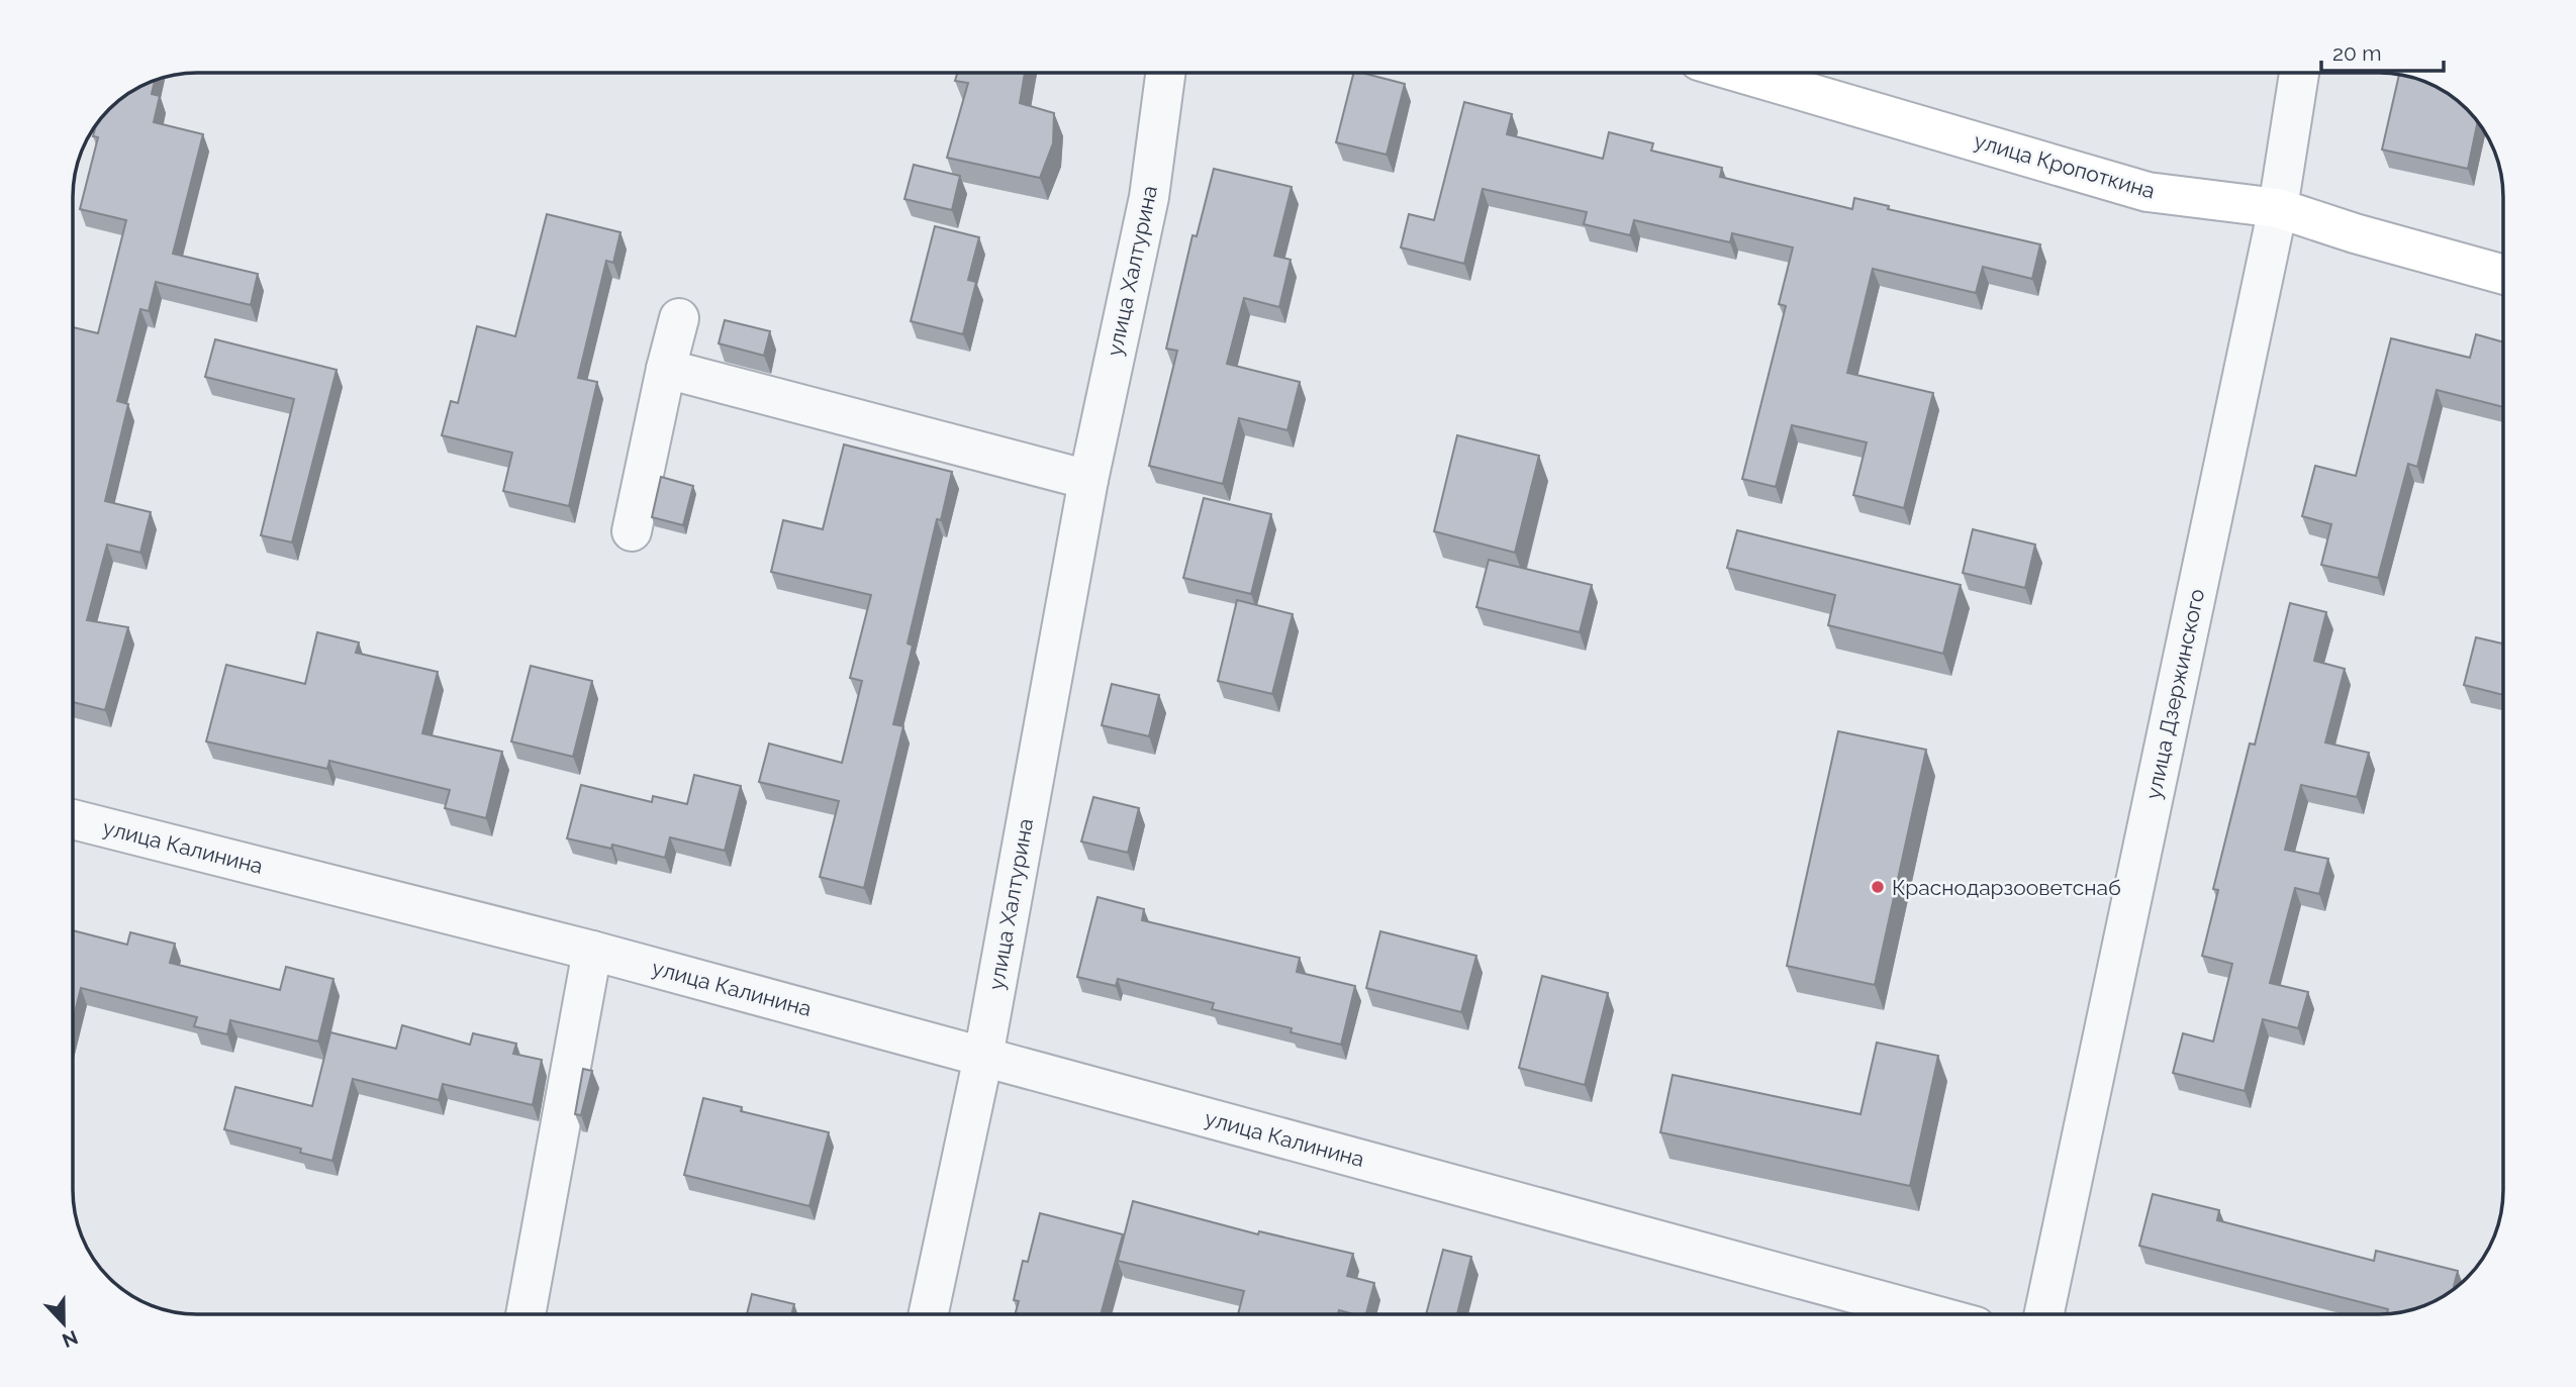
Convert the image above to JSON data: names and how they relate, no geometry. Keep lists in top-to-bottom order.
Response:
{
  "streets": {
    "main road": ["улица Кропоткина"],
    "street": ["улица Халтурина", "улица Дзержинского", "улица Калинина"]
  },
  "crossings": [
    ["улица Кропоткина", "улица Дзержинского"],
    ["улица Халтурина", "улица Калинина"]
  ],
  "places": ["Краснодарзооветснаб"],
  "scale_bar": "20 m",
  "north": "bottom"
}
